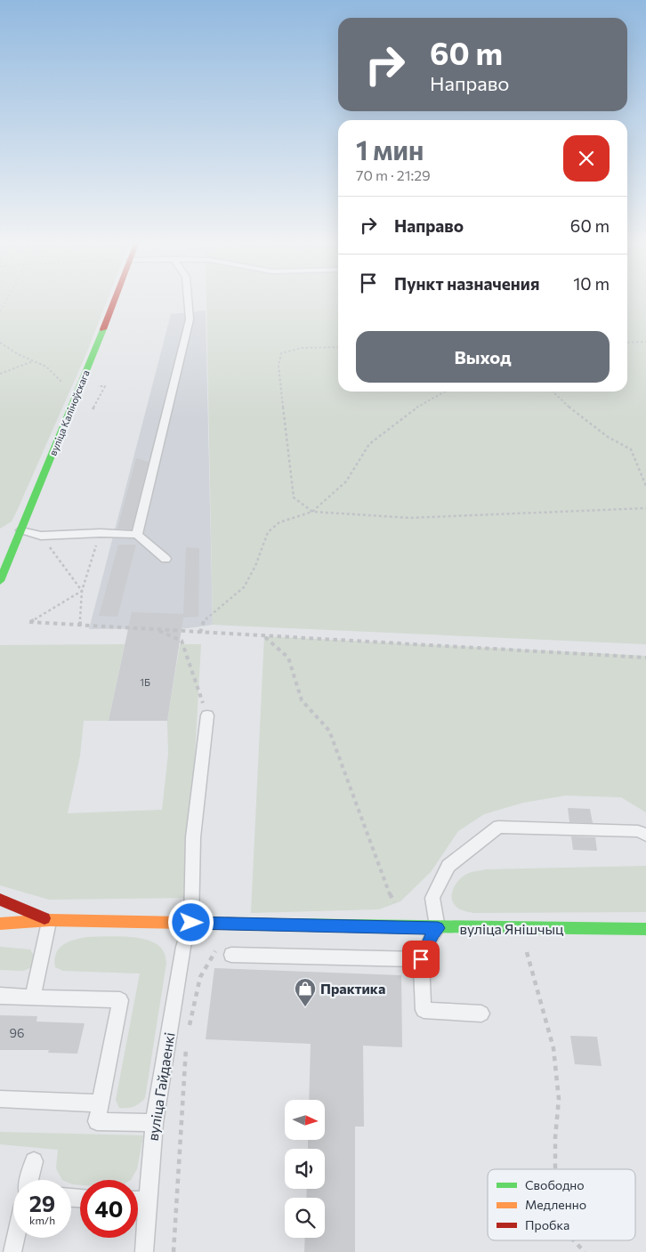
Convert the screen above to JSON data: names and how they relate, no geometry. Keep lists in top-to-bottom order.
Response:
{
  "streets": {
    "street": ["вуліца Каліноўскага", "вуліца Янішчыц"],
    "lane": ["вуліца Гайдаенкі"]
  },
  "crossings": [
    ["вуліца Янішчыц", "вуліца Гайдаенкі"]
  ],
  "places": {
    "shop": ["Практика"]
  },
  "house_numbers": ["1Б", "96"],
  "legend": ["Свободно", "Медленно", "Пробка"],
  "north": "right",
  "page": {
    "turn": ["60 m", "Направо"],
    "heading": ["1 мин", "70 m · 21:29"],
    "list": [
      {
        "name": "Направо",
        "value": "60 m"
      },
      {
        "name": "Пункт назначения",
        "value": "10 m"
      }
    ],
    "buttons": "Выход",
    "speed": "29 km/h",
    "limit": "40"
  }
}
